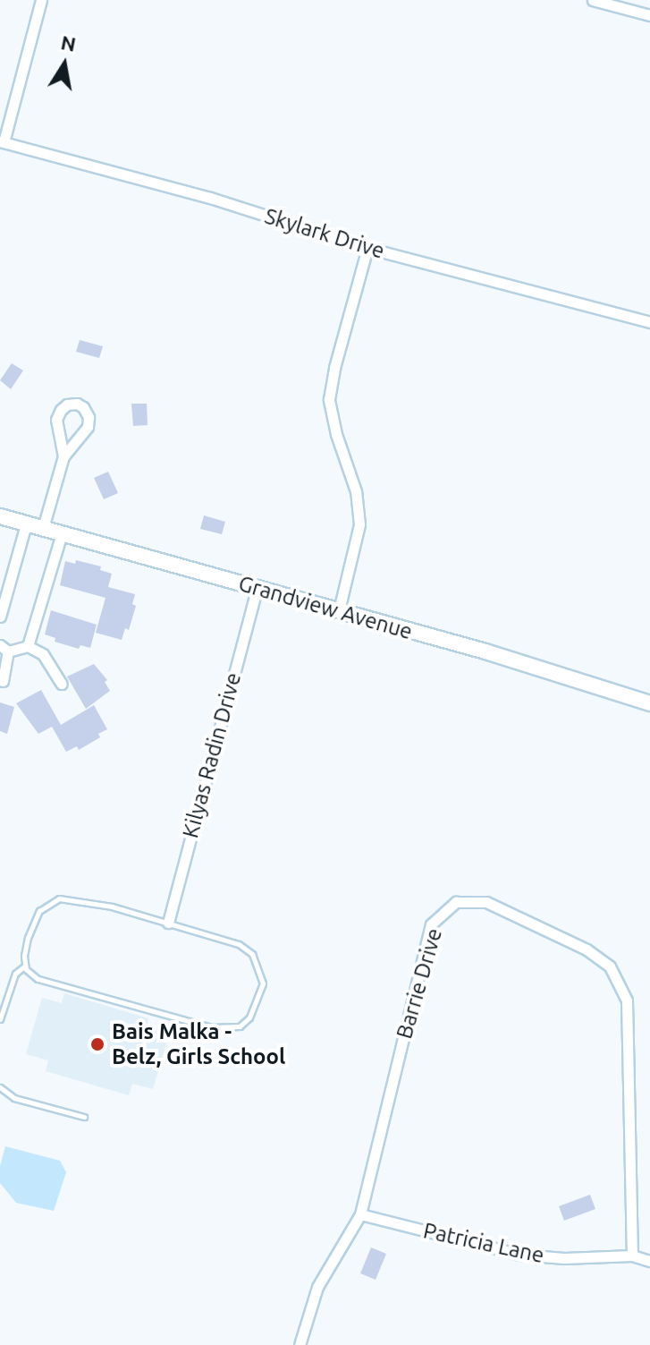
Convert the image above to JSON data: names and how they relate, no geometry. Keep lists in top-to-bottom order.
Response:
{
  "streets": {
    "street": [
      "Skylark Drive",
      "Grandview Avenue",
      "Kilyas Radin Drive",
      "Barrie Drive",
      "Patricia Lane"
    ]
  },
  "crossings": [
    ["Grandview Avenue", "Kilyas Radin Drive"],
    ["Barrie Drive", "Patricia Lane"]
  ],
  "places": ["Bais Malka - Belz, Girls School"],
  "north": "top"
}
